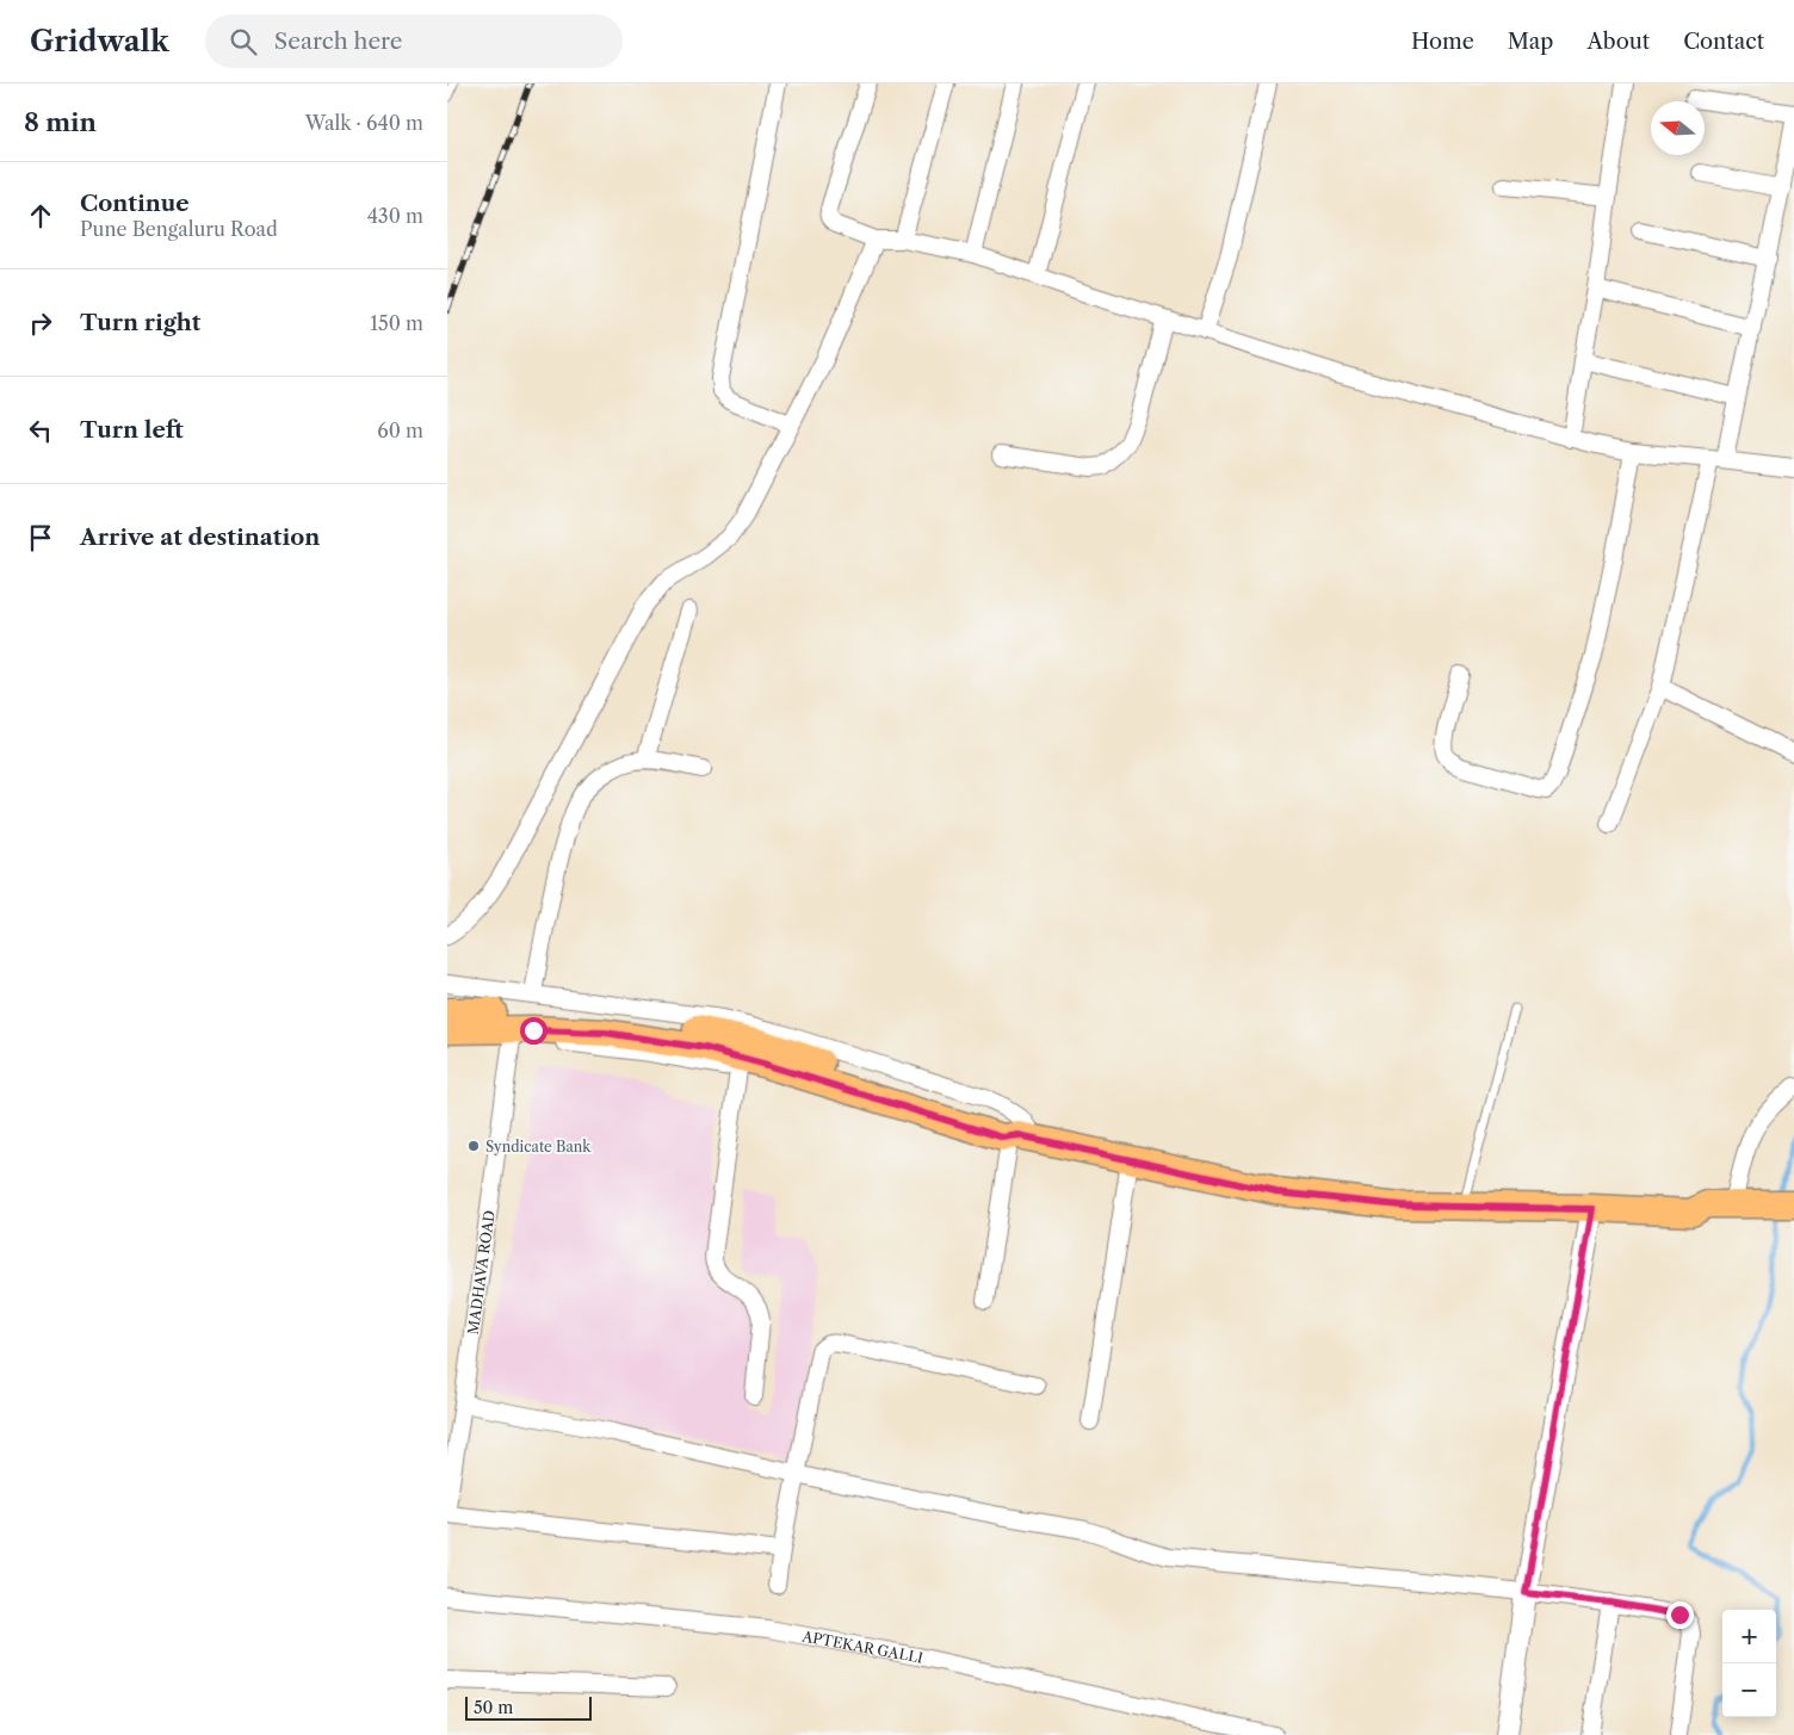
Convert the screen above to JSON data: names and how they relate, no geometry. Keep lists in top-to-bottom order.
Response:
{
  "streets": {
    "street": ["MADHAVA ROAD", "APTEKAR GALLI"]
  },
  "places": ["Syndicate Bank"],
  "scale_bar": "50 m",
  "north": "left",
  "page": {
    "header": "Gridwalk",
    "search": "Search here",
    "nav": [
      "Home",
      "Map",
      "About",
      "Contact"
    ],
    "heading": ["8 min", "Walk · 640 m"],
    "list": [
      ["Continue", "Pune Bengaluru Road", "430 m"],
      ["Turn right", "150 m"],
      ["Turn left", "60 m"],
      "Arrive at destination"
    ],
    "map_buttons": ["+", "−"],
    "scale": "50 m"
  }
}
